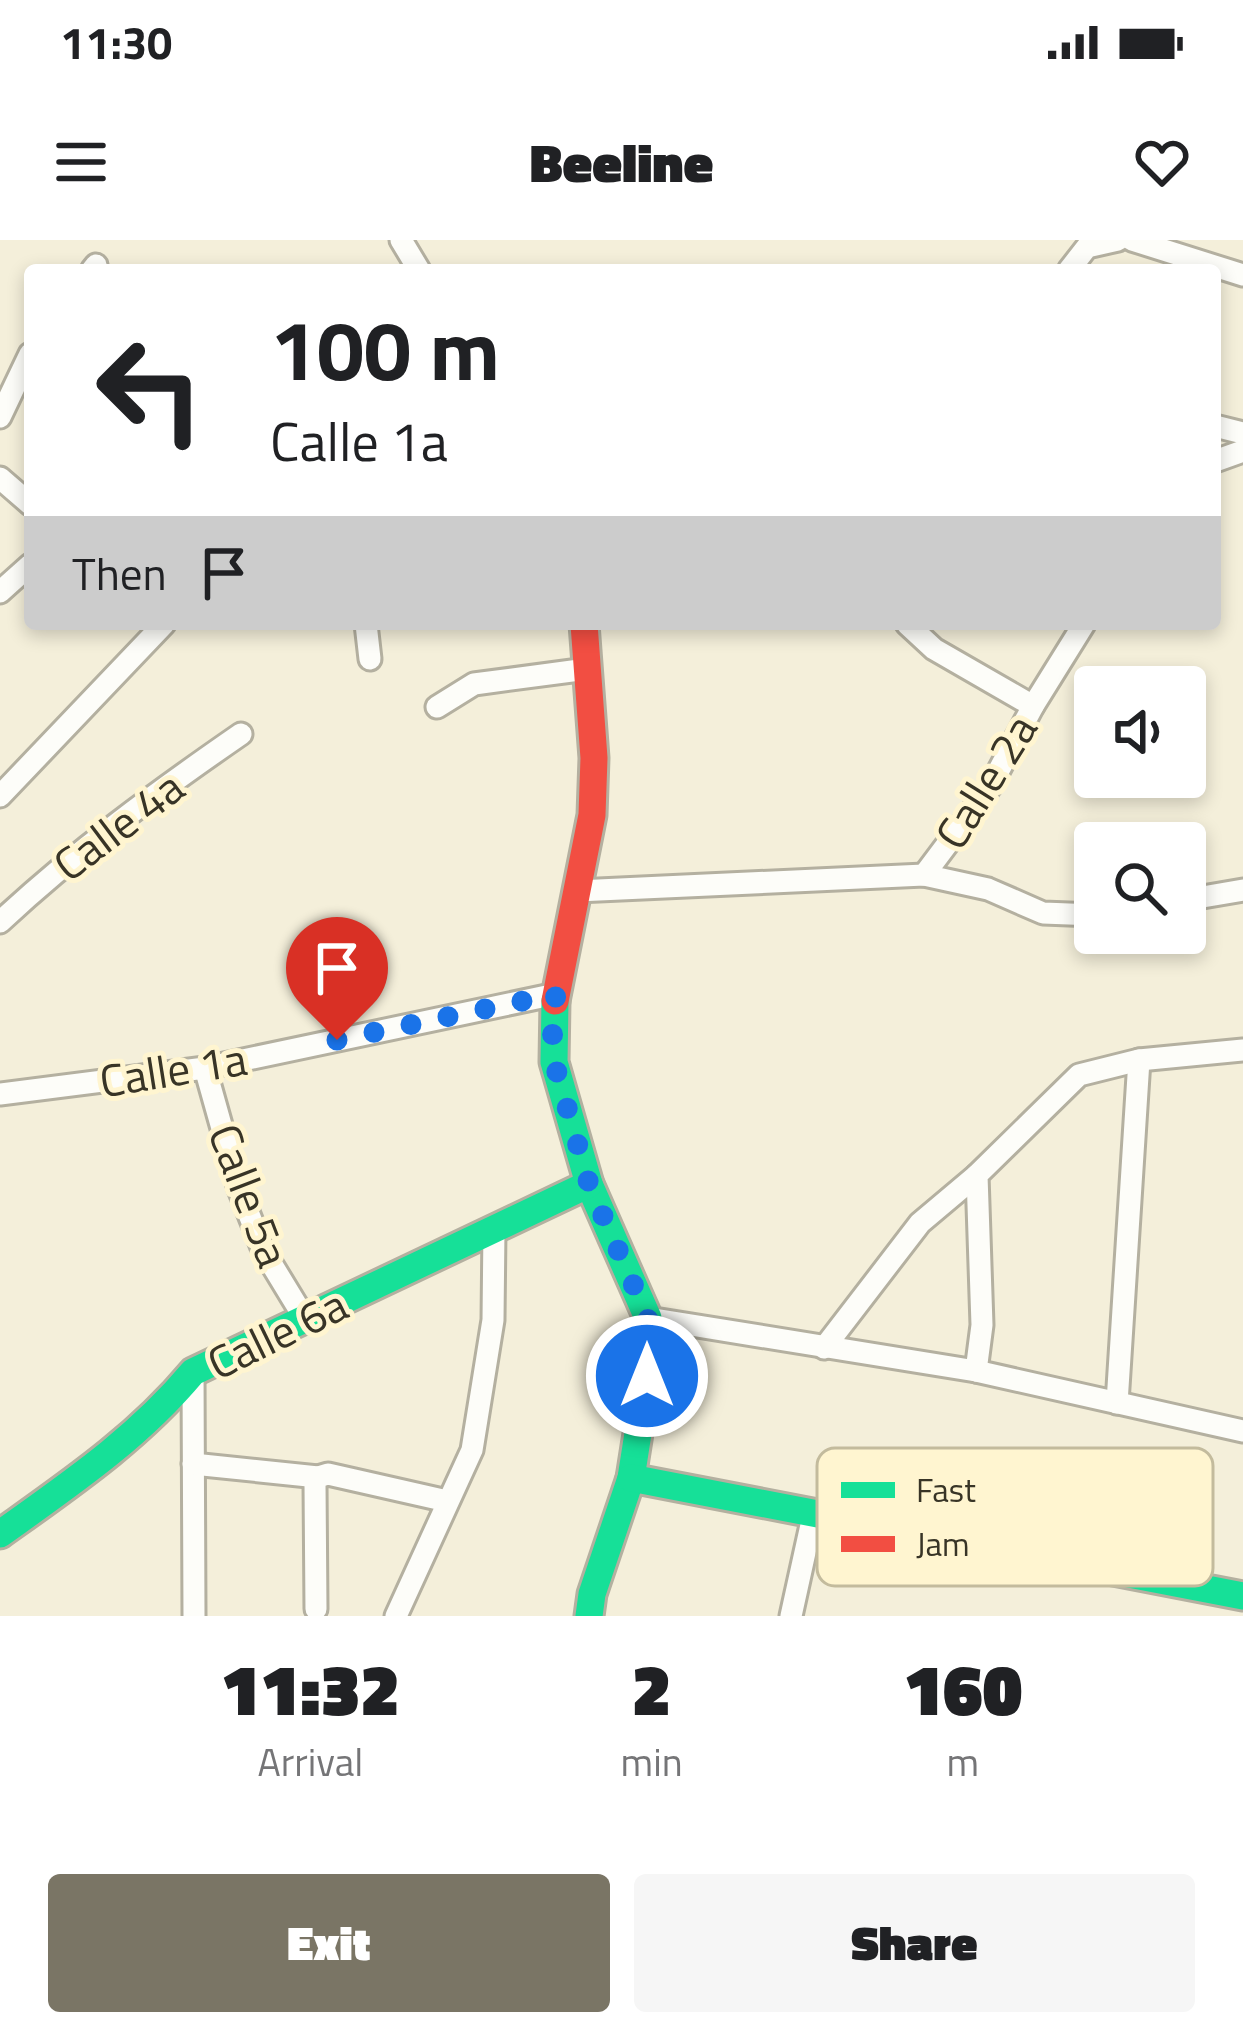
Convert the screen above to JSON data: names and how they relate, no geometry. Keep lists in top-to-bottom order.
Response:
{
  "streets": {
    "street": [
      "Calle 2a",
      "Calle 4a",
      "Calle 1a",
      "Calle 5a",
      "Calle 6a"
    ]
  },
  "crossings": [
    ["Calle 1a", "Calle 5a"],
    ["Calle 5a", "Calle 6a"]
  ],
  "legend": ["Fast", "Jam"],
  "page": {
    "status": "11:30",
    "header": "Beeline",
    "turn": ["100 m", "Calle 1a"],
    "then": "Then",
    "eta": [
      "11:32",
      "Arrival",
      "2",
      "min",
      "160",
      "m"
    ],
    "buttons": ["Exit", "Share"]
  }
}
